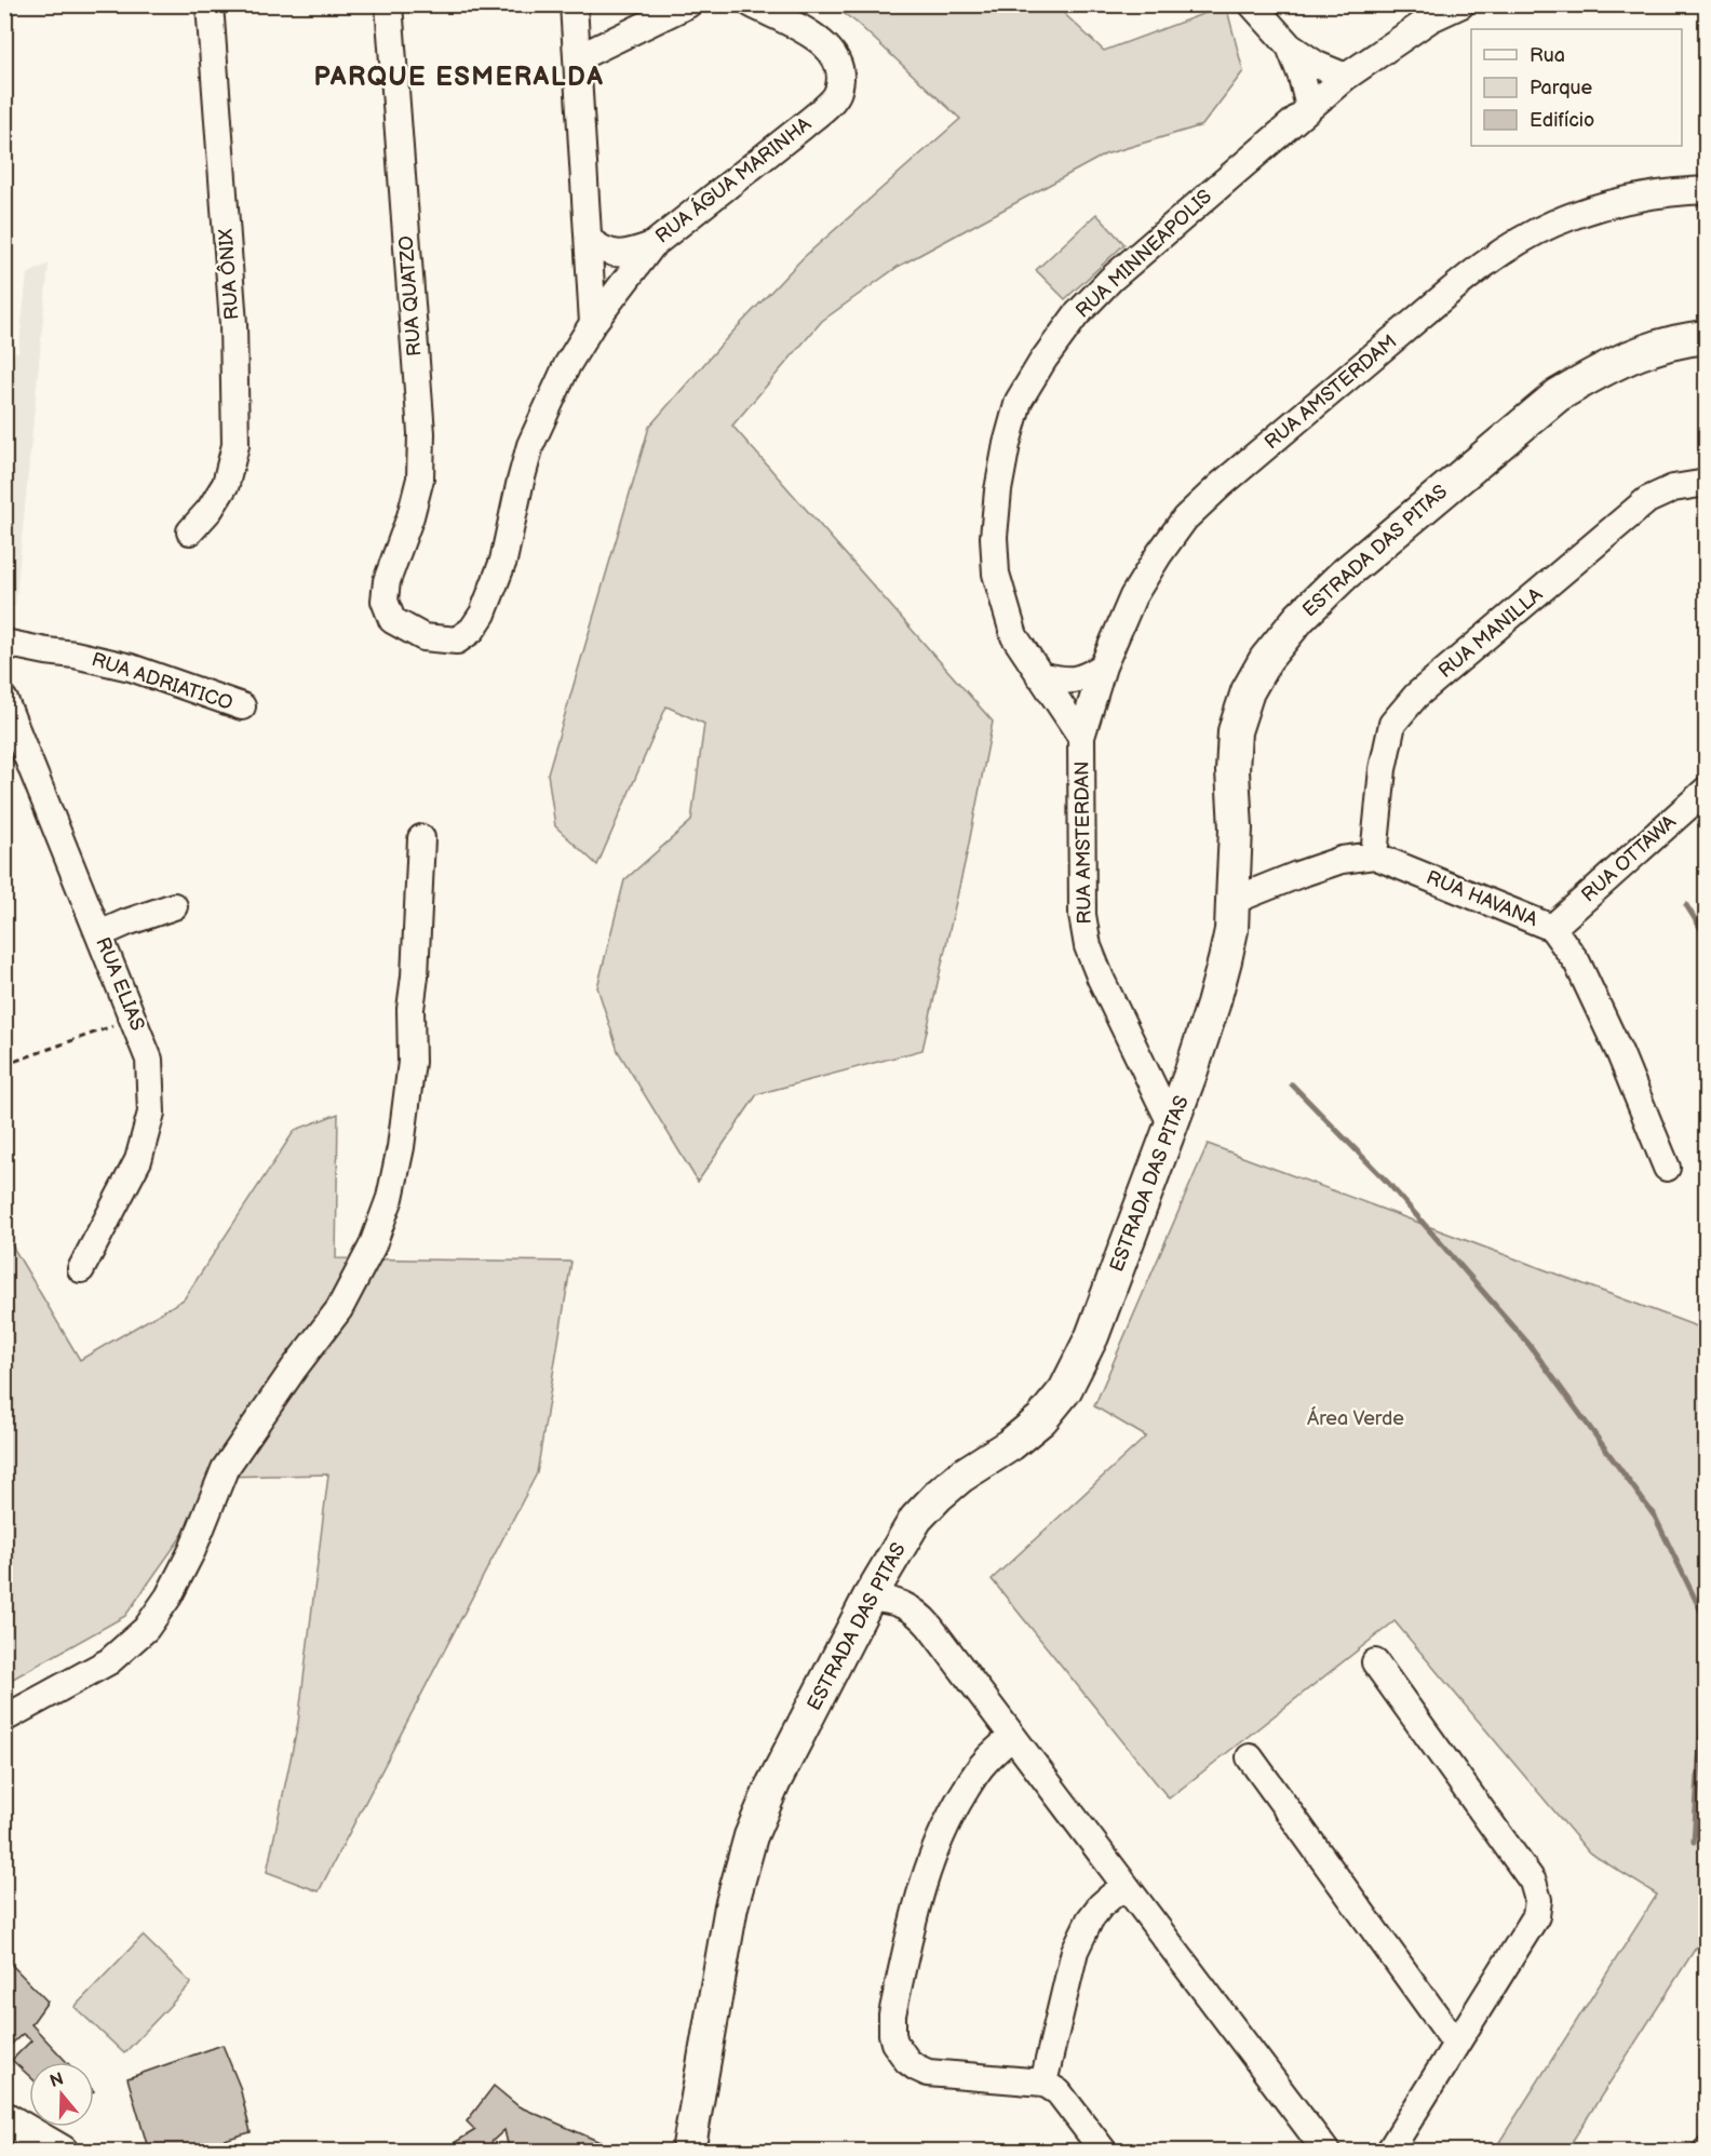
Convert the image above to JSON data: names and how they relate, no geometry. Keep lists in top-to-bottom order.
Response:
{
  "streets": {
    "main road": ["ESTRADA DAS PITAS"],
    "street": [
      "RUA ÁGUA MARINHA",
      "RUA MINNEAPOLIS",
      "RUA ÔNIX",
      "RUA QUATZO",
      "RUA AMSTERDAM",
      "RUA MANILLA",
      "RUA ADRIATICO",
      "RUA AMSTERDAN",
      "RUA OTTAWA",
      "RUA HAVANA",
      "RUA ELIAS"
    ]
  },
  "crossings": [
    ["RUA ÁGUA MARINHA", "RUA QUATZO"],
    ["RUA MINNEAPOLIS", "RUA AMSTERDAM"],
    ["RUA MINNEAPOLIS", "RUA AMSTERDAN"],
    ["RUA AMSTERDAM", "RUA AMSTERDAN"],
    ["ESTRADA DAS PITAS", "RUA AMSTERDAN"],
    ["ESTRADA DAS PITAS", "RUA HAVANA"],
    ["RUA MANILLA", "RUA HAVANA"],
    ["RUA OTTAWA", "RUA HAVANA"]
  ],
  "districts": ["PARQUE ESMERALDA"],
  "parks": ["Área Verde"],
  "legend": ["Rua", "Parque", "Edifício"],
  "north": "top"
}
